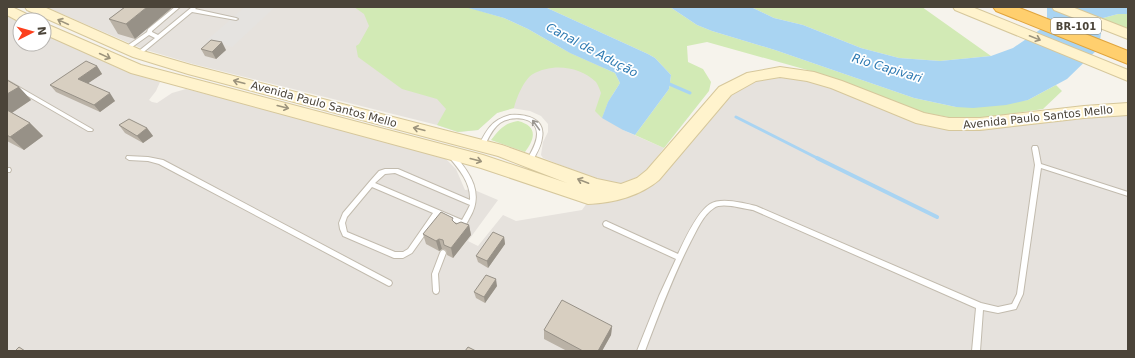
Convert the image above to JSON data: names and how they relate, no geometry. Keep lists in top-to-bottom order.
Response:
{
  "streets": {
    "highway": ["BR-101"],
    "street": ["Avenida Paulo Santos Mello"]
  },
  "water": ["Canal de Adução", "Rio Capivari"],
  "north": "right"
}
